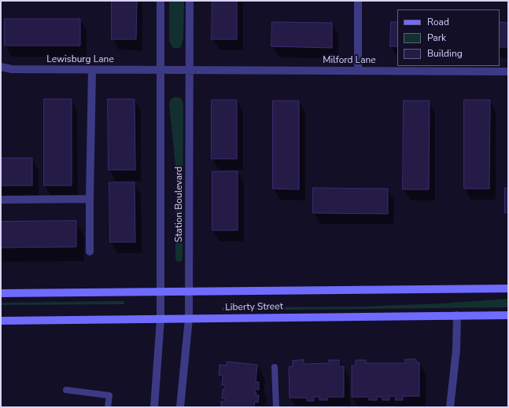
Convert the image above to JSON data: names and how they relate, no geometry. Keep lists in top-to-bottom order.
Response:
{
  "streets": {
    "street": [
      "Lewisburg Lane",
      "Milford Lane",
      "Station Boulevard",
      "Liberty Street"
    ]
  },
  "crossings": [
    ["Lewisburg Lane", "Milford Lane"],
    ["Lewisburg Lane", "Station Boulevard"],
    ["Milford Lane", "Station Boulevard"],
    ["Station Boulevard", "Liberty Street"]
  ],
  "legend": ["Road", "Park", "Building"]
}
